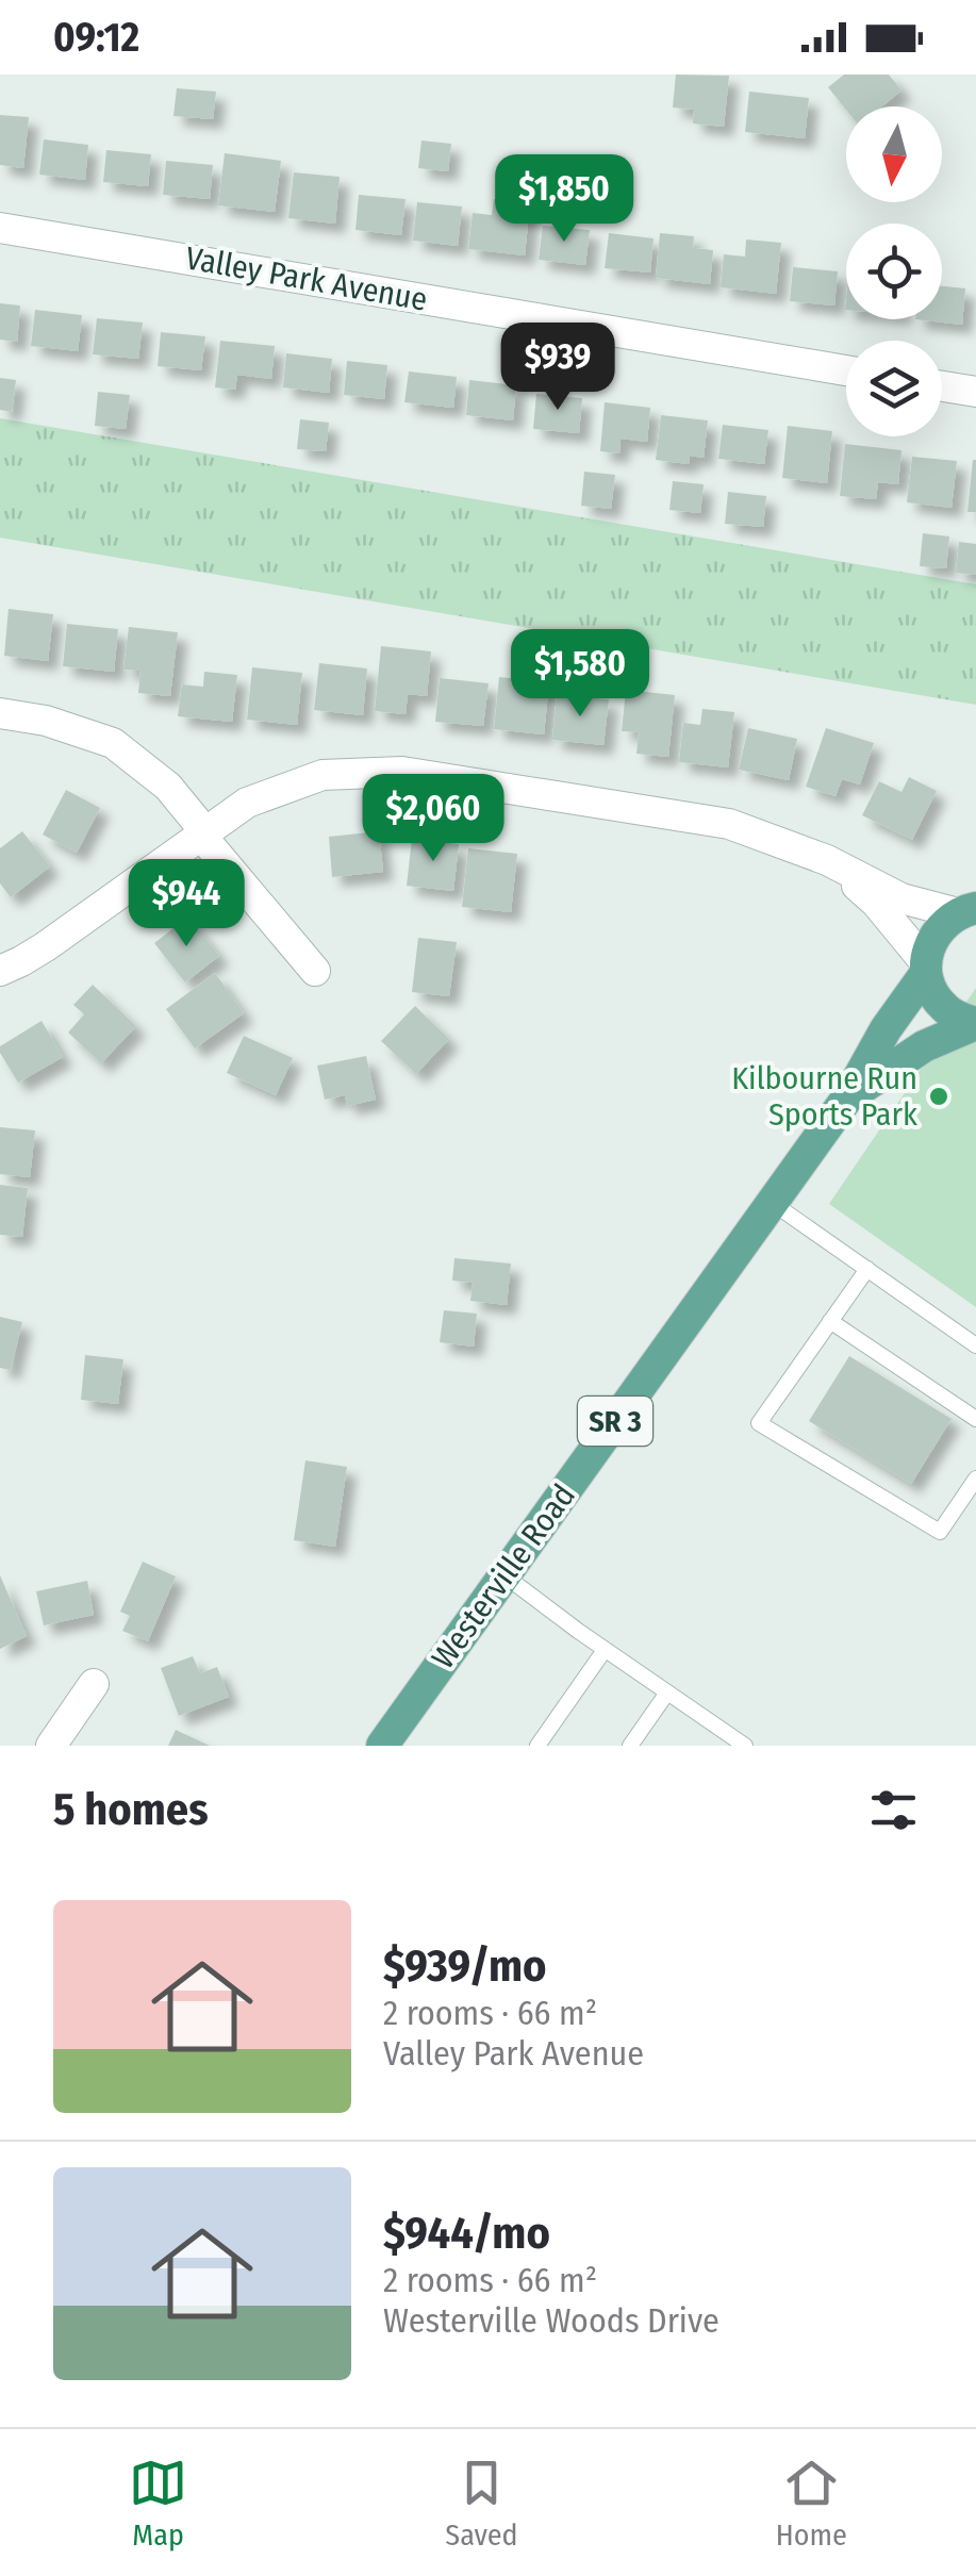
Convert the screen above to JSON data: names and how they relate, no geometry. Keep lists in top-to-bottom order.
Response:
{
  "streets": {
    "main road": ["SR 3", "Westerville Road"],
    "street": ["Valley Park Avenue"]
  },
  "places": ["Kilbourne Run Sports Park"],
  "north": "bottom",
  "page": {
    "status": "09:12",
    "price": [
      "$1,850",
      "$939",
      "$1,580",
      "$2,060",
      "$944"
    ],
    "heading": "5 homes",
    "list": [
      {
        "name": "$939/mo",
        "note": "2 rooms · 66 m² · Valley Park Avenue"
      },
      {
        "name": "$944/mo",
        "note": "2 rooms · 66 m² · Westerville Woods Drive"
      }
    ],
    "tabs": ["Map", "Saved", "Home"]
  }
}
